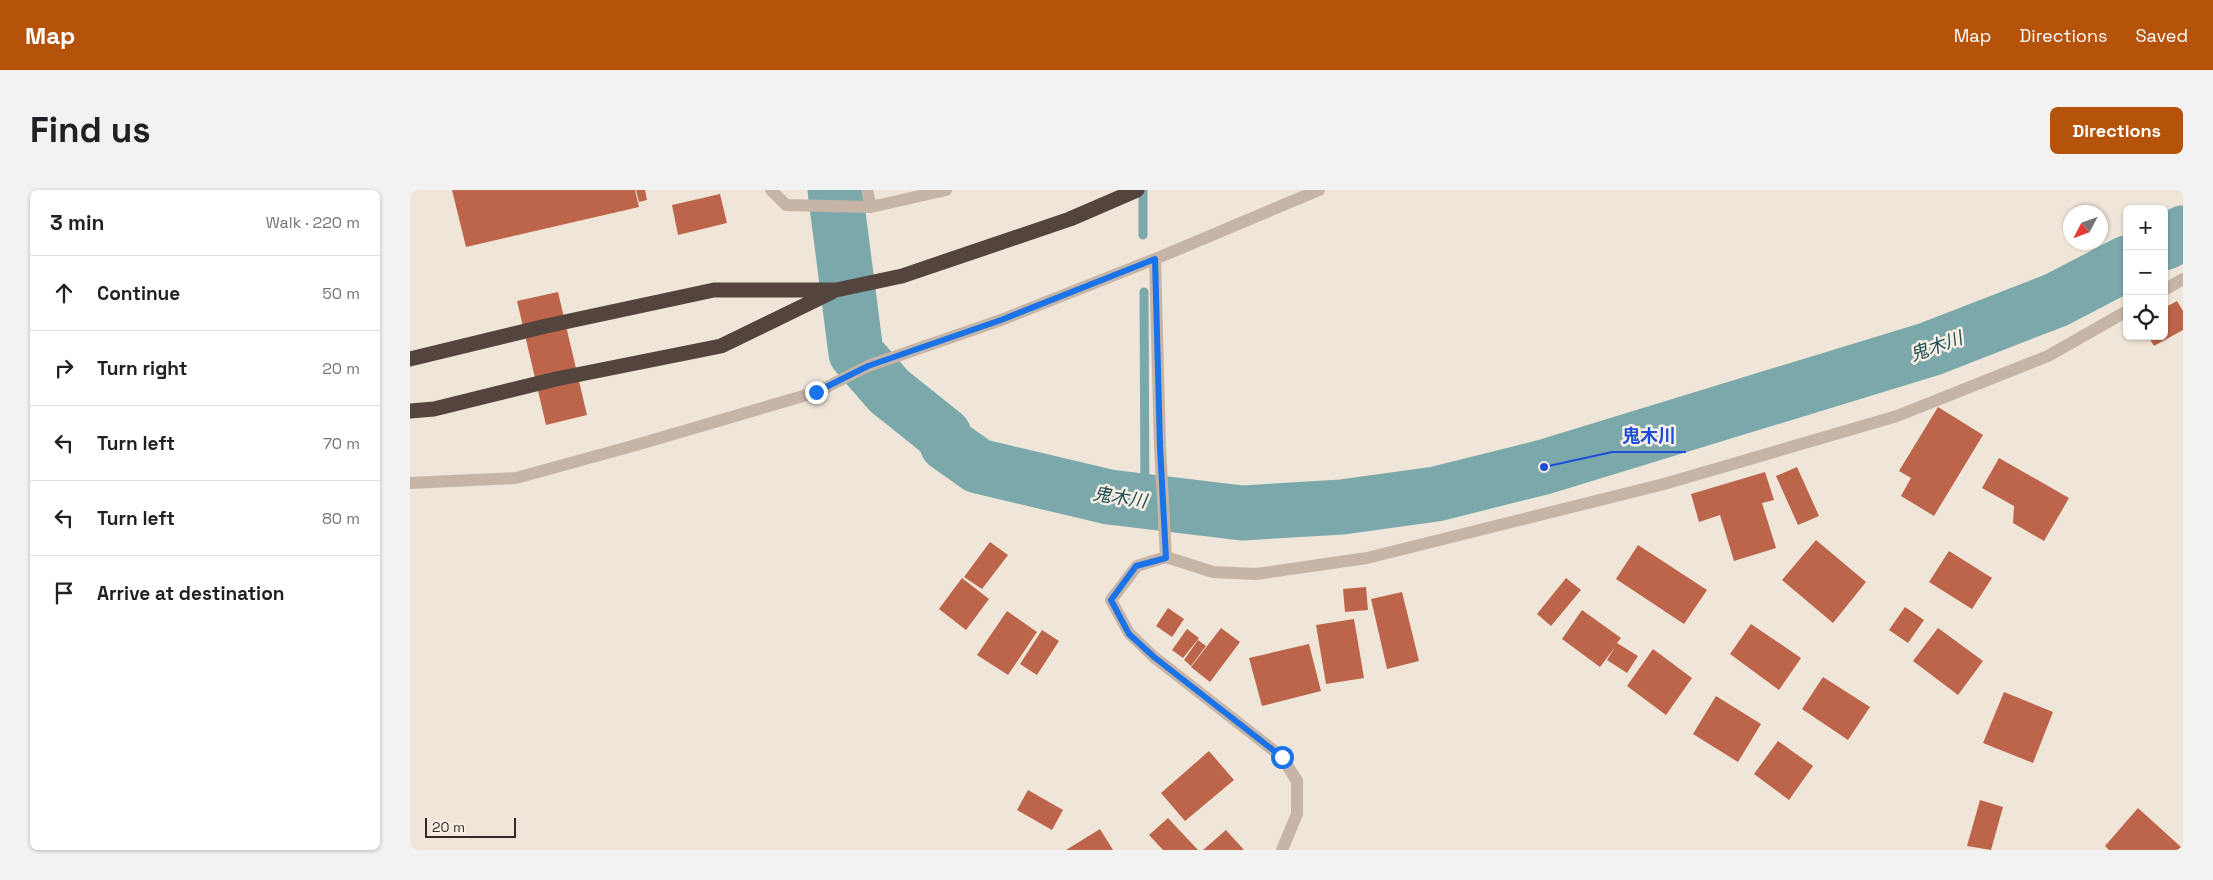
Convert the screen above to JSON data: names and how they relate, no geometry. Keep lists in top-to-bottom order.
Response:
{
  "water": ["鬼木川"],
  "places": ["鬼木川"],
  "scale_bar": "20 m",
  "north": "bottom left",
  "page": {
    "header": "Map",
    "nav": ["Map", "Directions", "Saved"],
    "buttons": "Directions",
    "title": "Find us",
    "heading": ["3 min", "Walk · 220 m"],
    "map_buttons": ["+", "−"],
    "list": [
      ["Continue", "50 m"],
      ["Turn right", "20 m"],
      ["Turn left", "70 m"],
      ["Turn left", "80 m"],
      "Arrive at destination"
    ],
    "scale": "20 m"
  }
}
